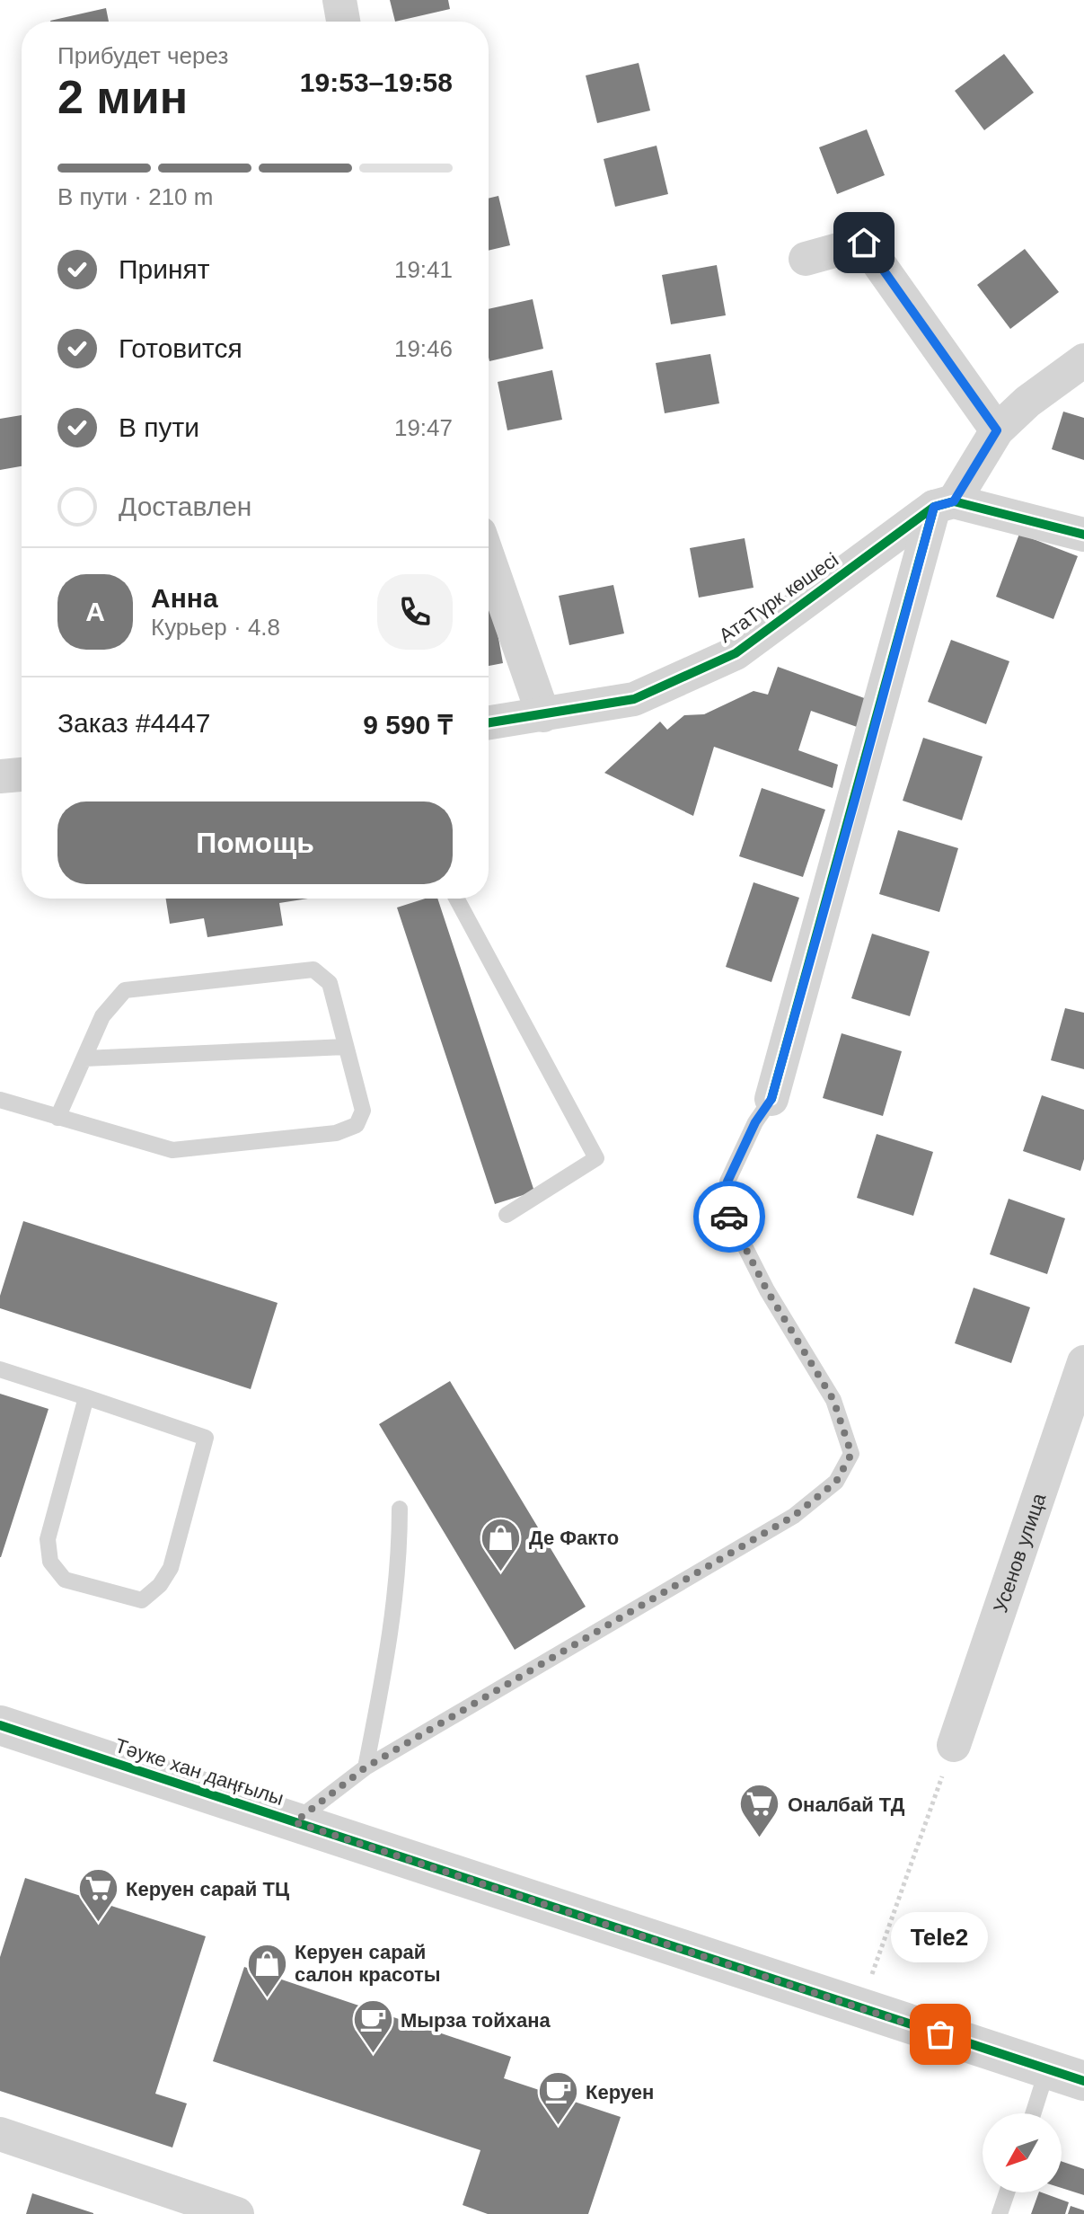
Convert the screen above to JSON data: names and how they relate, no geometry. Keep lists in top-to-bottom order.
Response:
{
  "streets": {
    "street": ["АтаТүрк көшесі", "Усенов улица", "Тәуке хан даңғылы"]
  },
  "places": {
    "shop": ["Де Факто", "Керуен сарай салон красоты"],
    "supermarket": ["Оналбай ТД", "Керуен сарай ТЦ"],
    "other": ["Tele2"],
    "cafe": ["Мырза тойхана", "Керуен"]
  },
  "north": "bottom left",
  "page": {
    "heading": ["2 мин", "Прибудет через", "19:53–19:58"],
    "panel": [
      "Анна",
      "Курьер · 4.8",
      "Заказ #4447",
      "9 590 ₸"
    ],
    "bar": "В пути · 210 m",
    "list": [
      ["Принят", "19:41"],
      ["Готовится", "19:46"],
      ["В пути", "19:47"],
      "Доставлен"
    ],
    "round": "А",
    "buttons": "Помощь",
    "bubble": "Tele2"
  }
}
